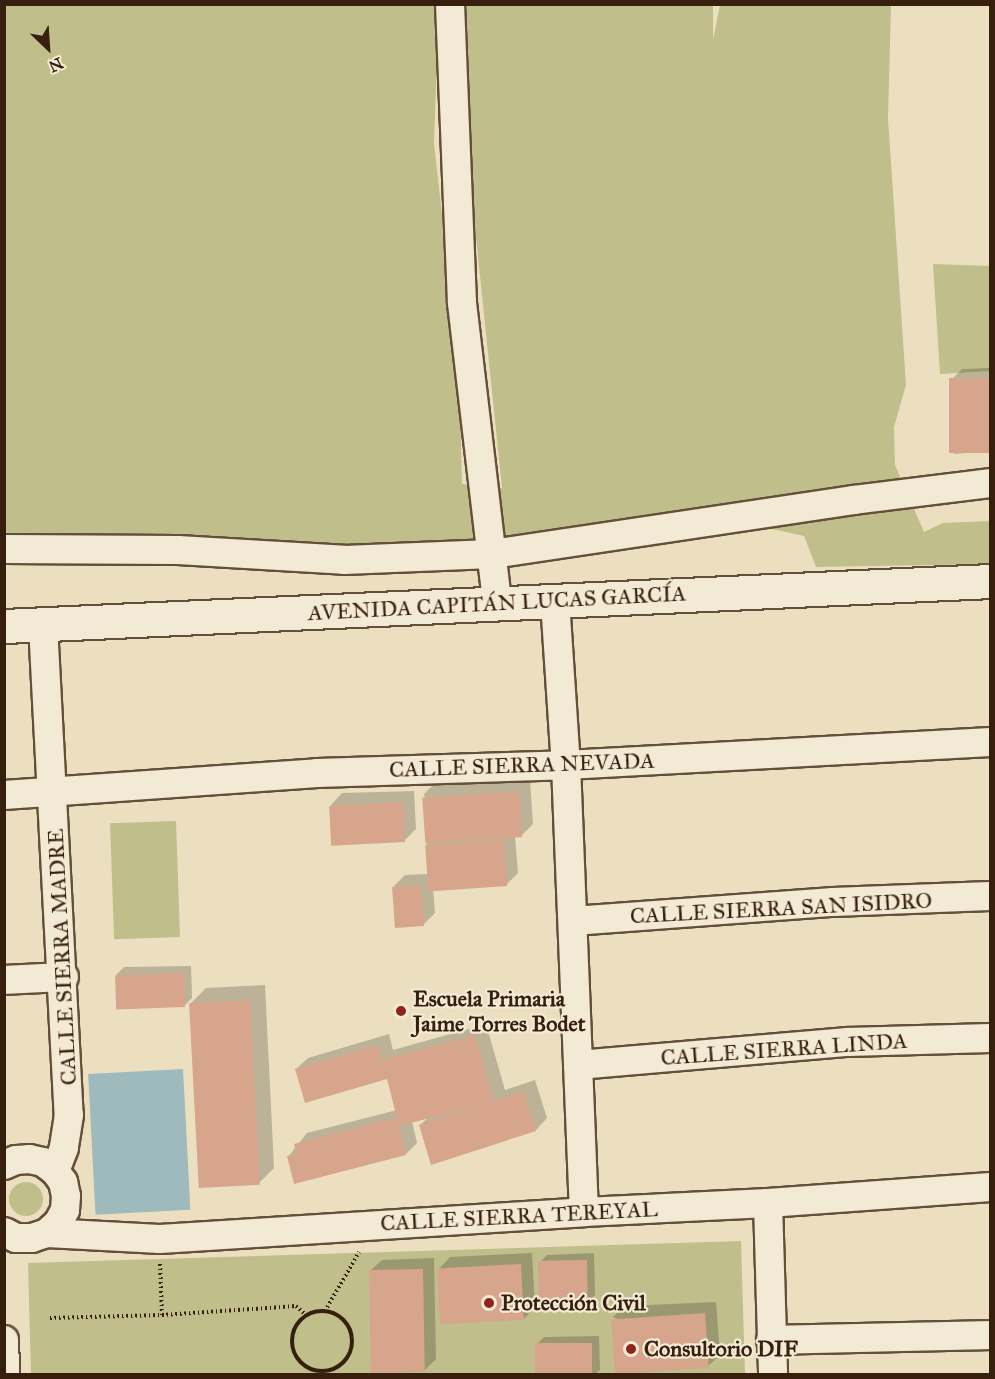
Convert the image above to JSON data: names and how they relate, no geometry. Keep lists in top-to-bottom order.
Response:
{
  "streets": {
    "street": [
      "AVENIDA CAPITÁN LUCAS GARCÍA",
      "CALLE SIERRA NEVADA",
      "CALLE SIERRA SAN ISIDRO",
      "CALLE SIERRA MADRE",
      "CALLE SIERRA LINDA",
      "CALLE SIERRA TEREYAL"
    ]
  },
  "crossings": [
    ["AVENIDA CAPITÁN LUCAS GARCÍA", "CALLE SIERRA MADRE"],
    ["CALLE SIERRA NEVADA", "CALLE SIERRA MADRE"]
  ],
  "places": ["Escuela Primaria Jaime Torres Bodet", "Protección Civil", "Consultorio DIF"],
  "north": "bottom right"
}
